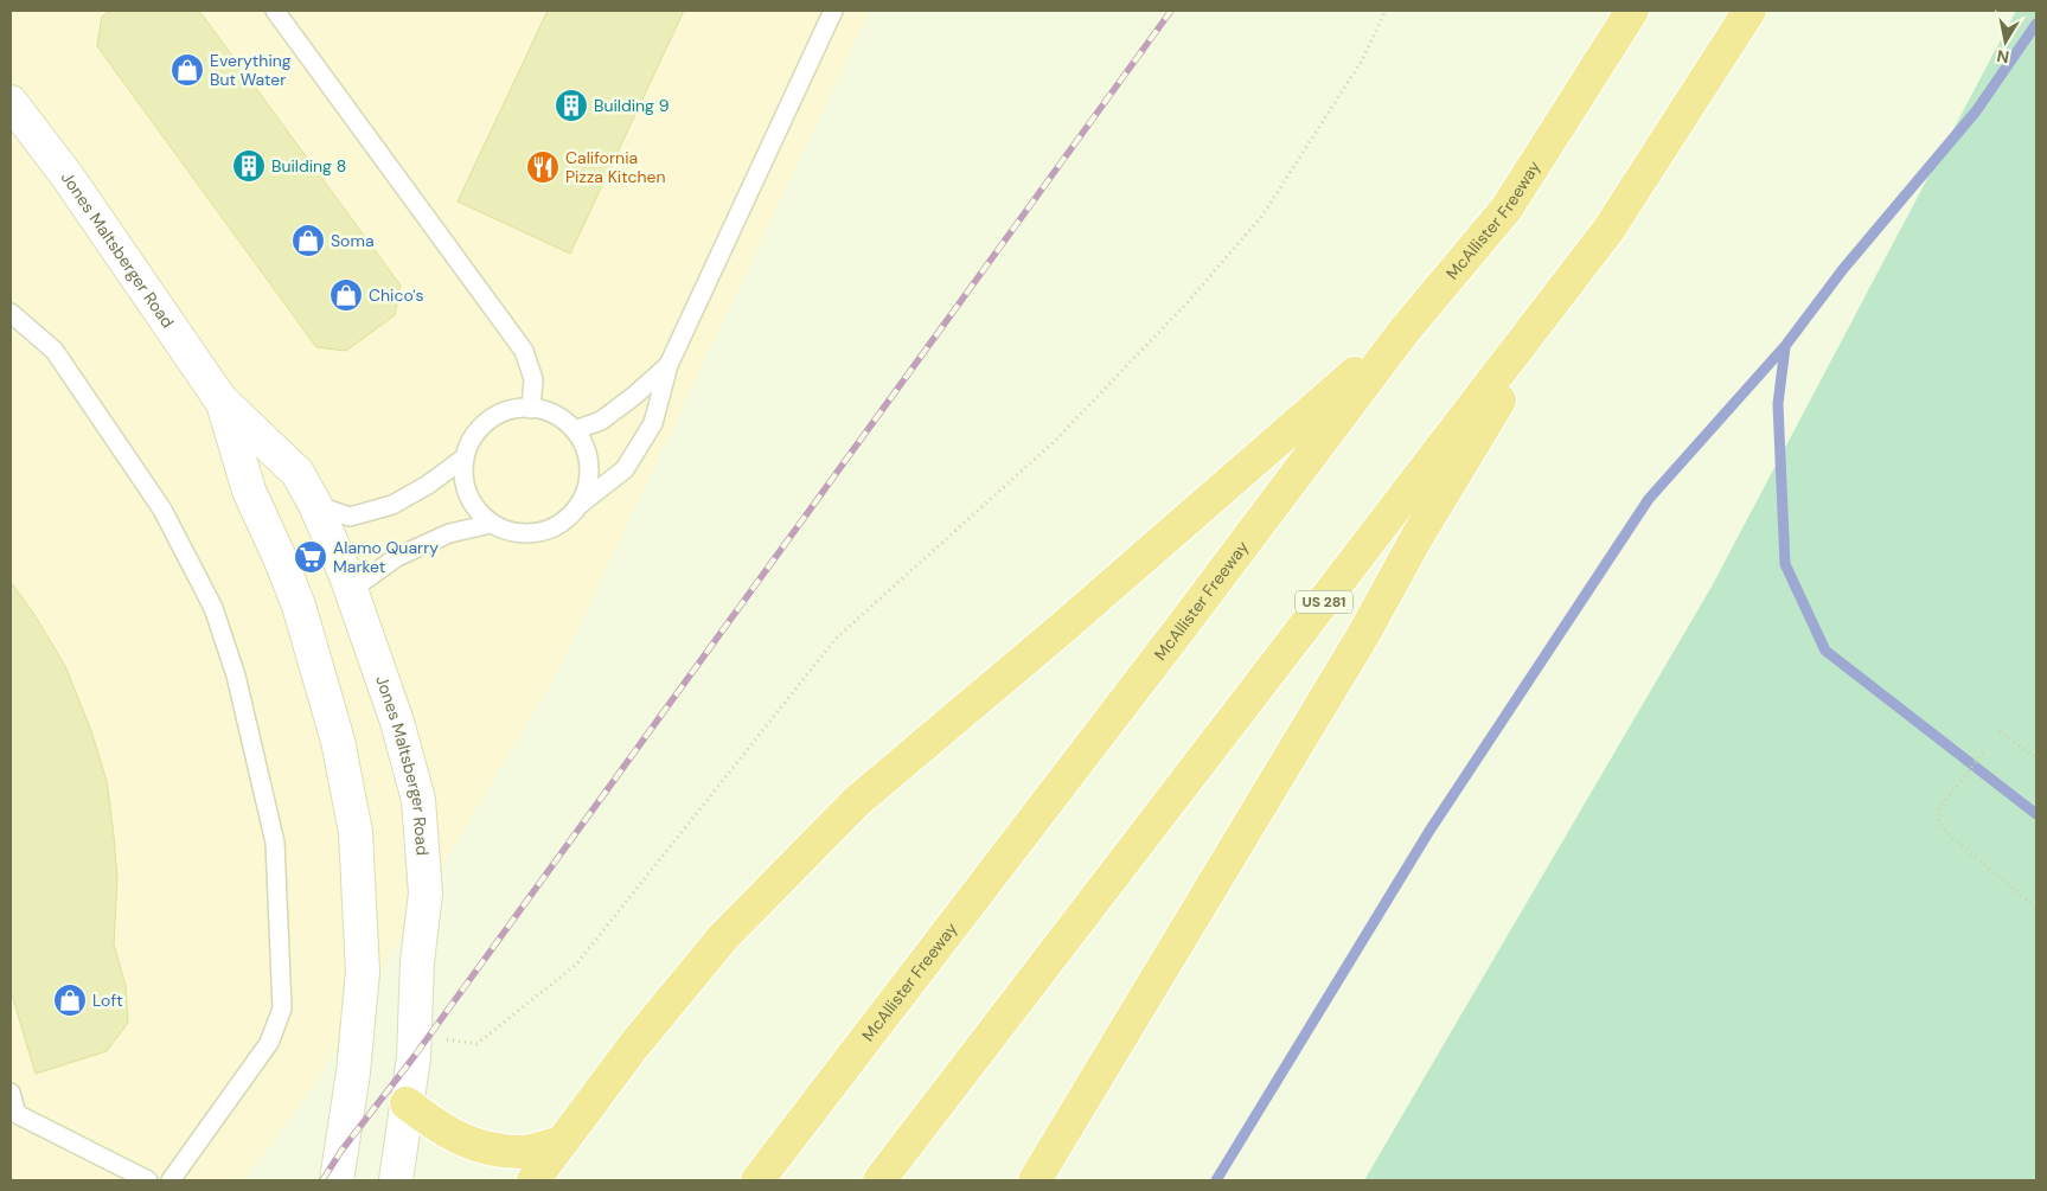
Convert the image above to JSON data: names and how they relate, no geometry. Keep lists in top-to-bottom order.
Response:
{
  "streets": {
    "highway": ["McAllister Freeway", "US 281"],
    "main road": ["Jones Maltsberger Road"]
  },
  "places": {
    "shop": [
      "Everything But Water",
      "Soma",
      "Chico's",
      "Loft"
    ],
    "building": ["Building 9", "Building 8"],
    "restaurant": ["California Pizza Kitchen"],
    "supermarket": ["Alamo Quarry Market"]
  },
  "north": "bottom"
}
